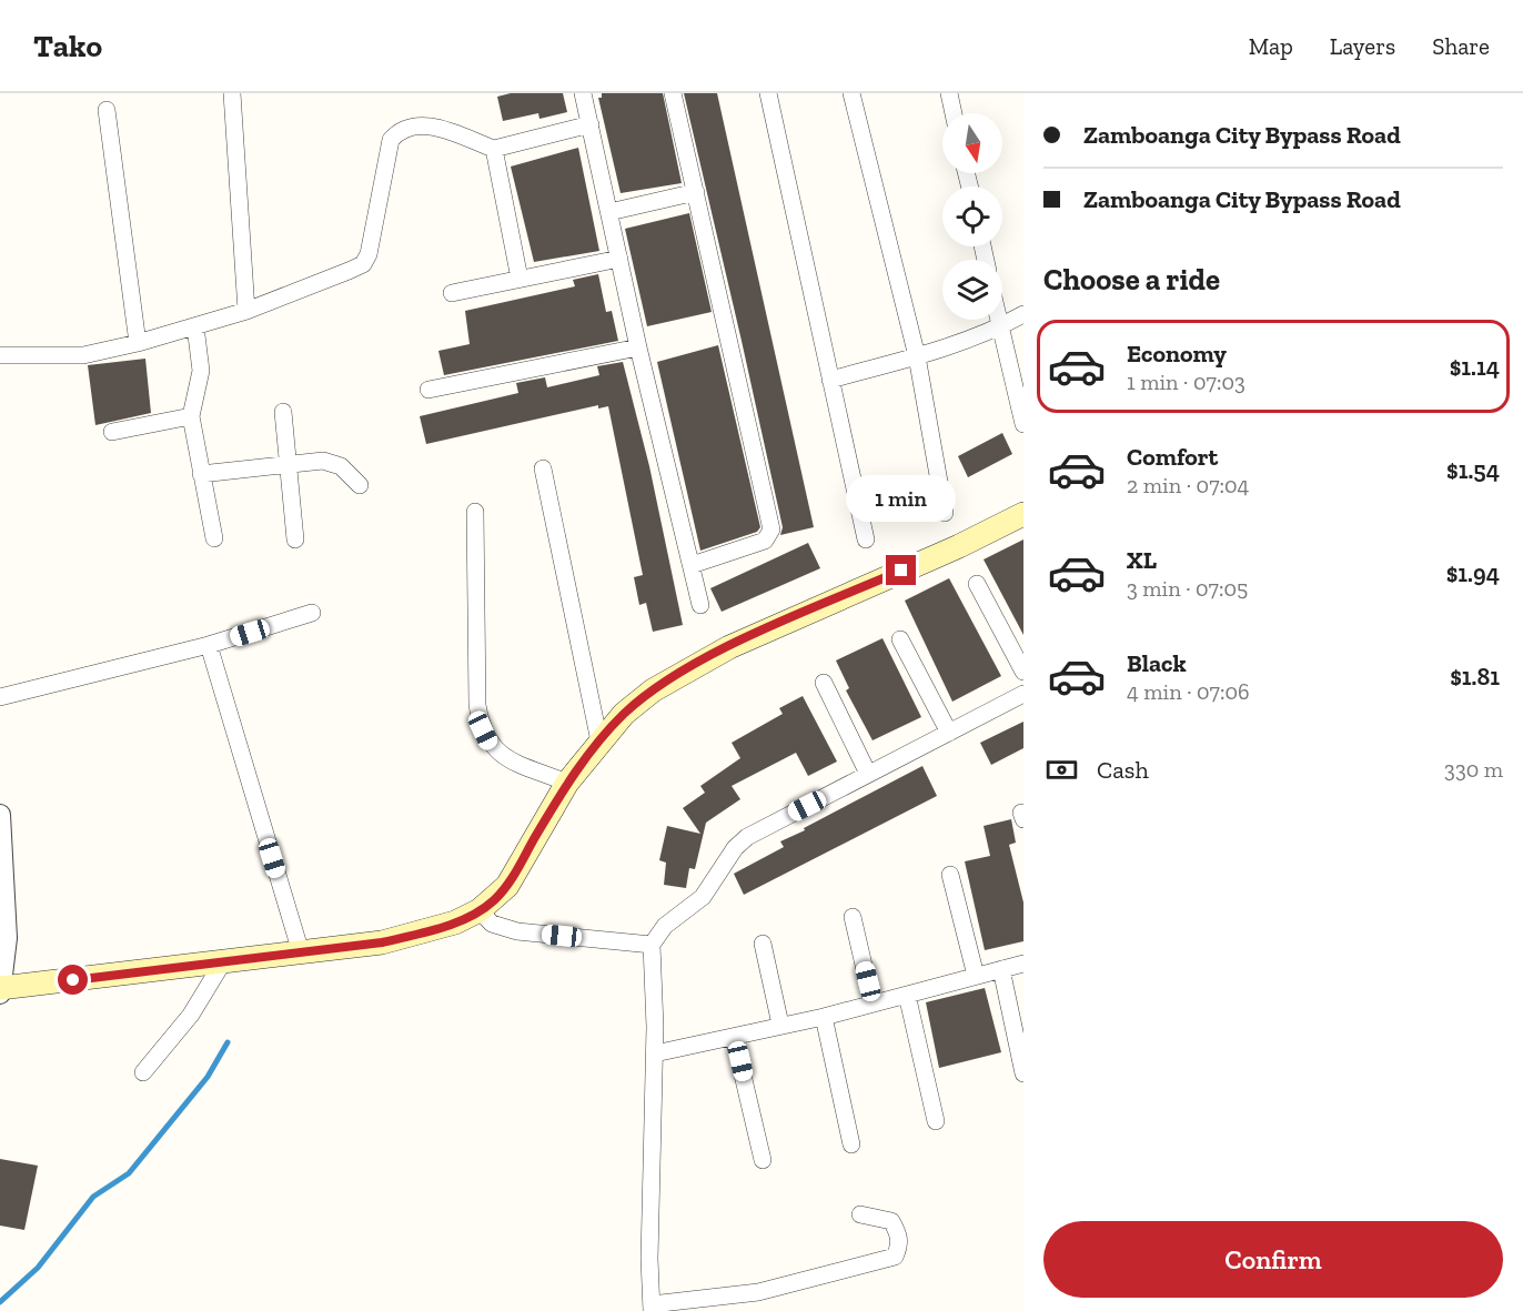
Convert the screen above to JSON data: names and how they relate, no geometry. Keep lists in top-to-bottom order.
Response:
{
  "north": "bottom",
  "page": {
    "header": "Tako",
    "nav": ["Map", "Layers", "Share"],
    "banner": ["Zamboanga City Bypass Road", "Zamboanga City Bypass Road"],
    "heading": "Choose a ride",
    "list": [
      {
        "name": "Economy",
        "note": "1 min · 07:03",
        "value": "$1.14"
      },
      {
        "name": "Comfort",
        "note": "2 min · 07:04",
        "value": "$1.54"
      },
      {
        "name": "XL",
        "note": "3 min · 07:05",
        "value": "$1.94"
      },
      {
        "name": "Black",
        "note": "4 min · 07:06",
        "value": "$1.81"
      }
    ],
    "bubble": "1 min",
    "pay": ["Cash", "330 m"],
    "buttons": "Confirm"
  }
}
